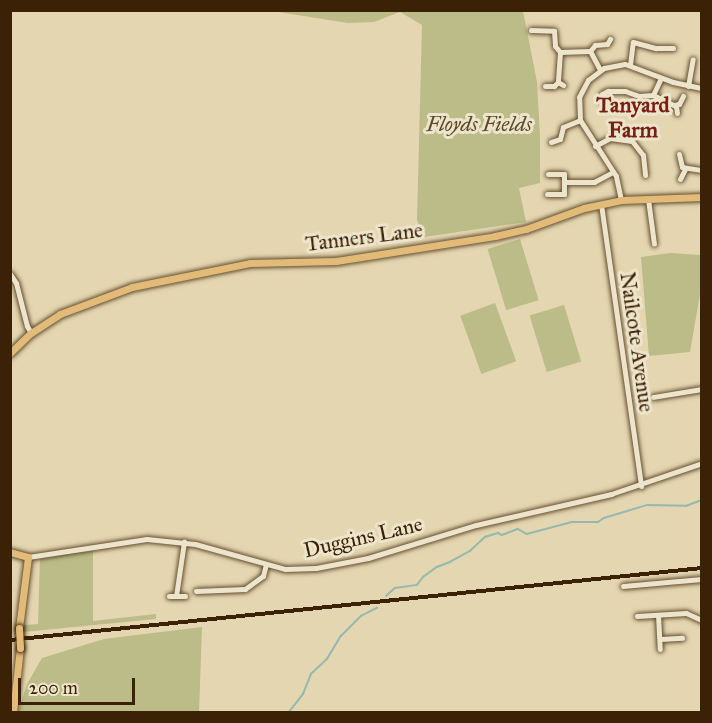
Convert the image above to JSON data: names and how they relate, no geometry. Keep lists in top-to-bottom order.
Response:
{
  "streets": {
    "main road": ["Tanners Lane"],
    "street": ["Nailcote Avenue", "Duggins Lane"]
  },
  "crossings": [
    ["Tanners Lane", "Nailcote Avenue"],
    ["Nailcote Avenue", "Duggins Lane"]
  ],
  "districts": ["Tanyard Farm"],
  "parks": ["Floyds Fields"],
  "scale_bar": "200 m"
}
